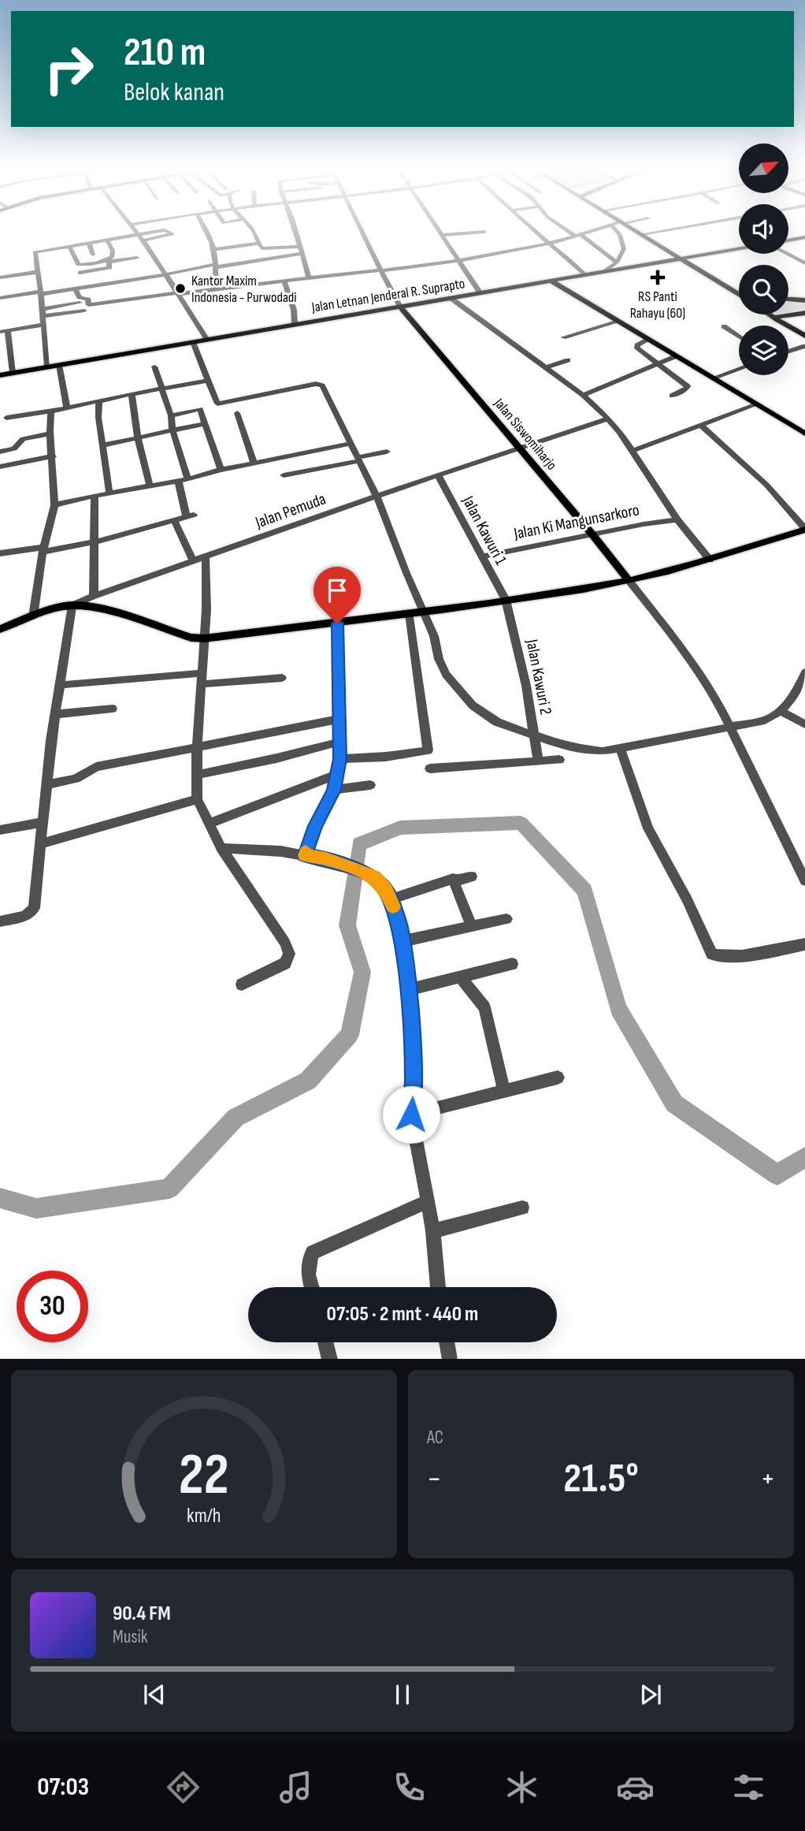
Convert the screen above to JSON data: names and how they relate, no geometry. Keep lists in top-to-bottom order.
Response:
{
  "streets": {
    "main road": ["Jalan Letnan Jenderal R. Suprapto", "Jalan Siswomiharjo"],
    "street": [
      "Jalan Pemuda",
      "Jalan Ki Mangunsarkoro",
      "Jalan Kawuri 1",
      "Jalan Kawuri 2"
    ]
  },
  "crossings": [
    ["Jalan Letnan Jenderal R. Suprapto", "Jalan Siswomiharjo"],
    ["Jalan Siswomiharjo", "Jalan Pemuda"],
    ["Jalan Siswomiharjo", "Jalan Ki Mangunsarkoro"],
    ["Jalan Pemuda", "Jalan Kawuri 1"],
    ["Jalan Ki Mangunsarkoro", "Jalan Kawuri 1"],
    ["Jalan Kawuri 1", "Jalan Kawuri 2"]
  ],
  "places": {
    "health": ["RS Panti Rahayu (60)"],
    "other": ["Kantor Maxim Indonesia - Purwodadi"]
  },
  "north": "top right",
  "page": {
    "turn": ["210 m", "Belok kanan"],
    "limit": "30",
    "trip": "07:05 · 2 mnt · 440 m",
    "tile": "AC",
    "heat": ["−", "21.5°", "+"],
    "song": ["90.4 FM", "Musik"],
    "tabs": "07:03",
    "gauge": ["22", "km/h"]
  }
}
